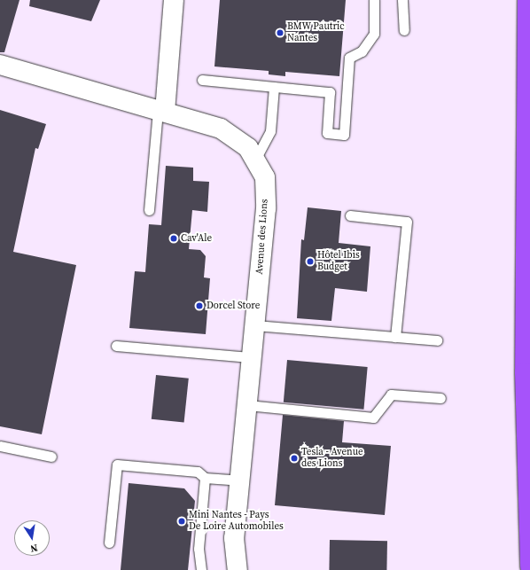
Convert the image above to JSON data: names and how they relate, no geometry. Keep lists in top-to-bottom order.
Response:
{
  "streets": {
    "street": ["Avenue des Lions"]
  },
  "places": [
    "BMW Pautric Nantes",
    "Cav'Ale",
    "Hôtel Ibis Budget",
    "Dorcel Store",
    "Tesla - Avenue des Lions",
    "Mini Nantes - Pays De Loire Automobiles"
  ],
  "north": "bottom"
}
